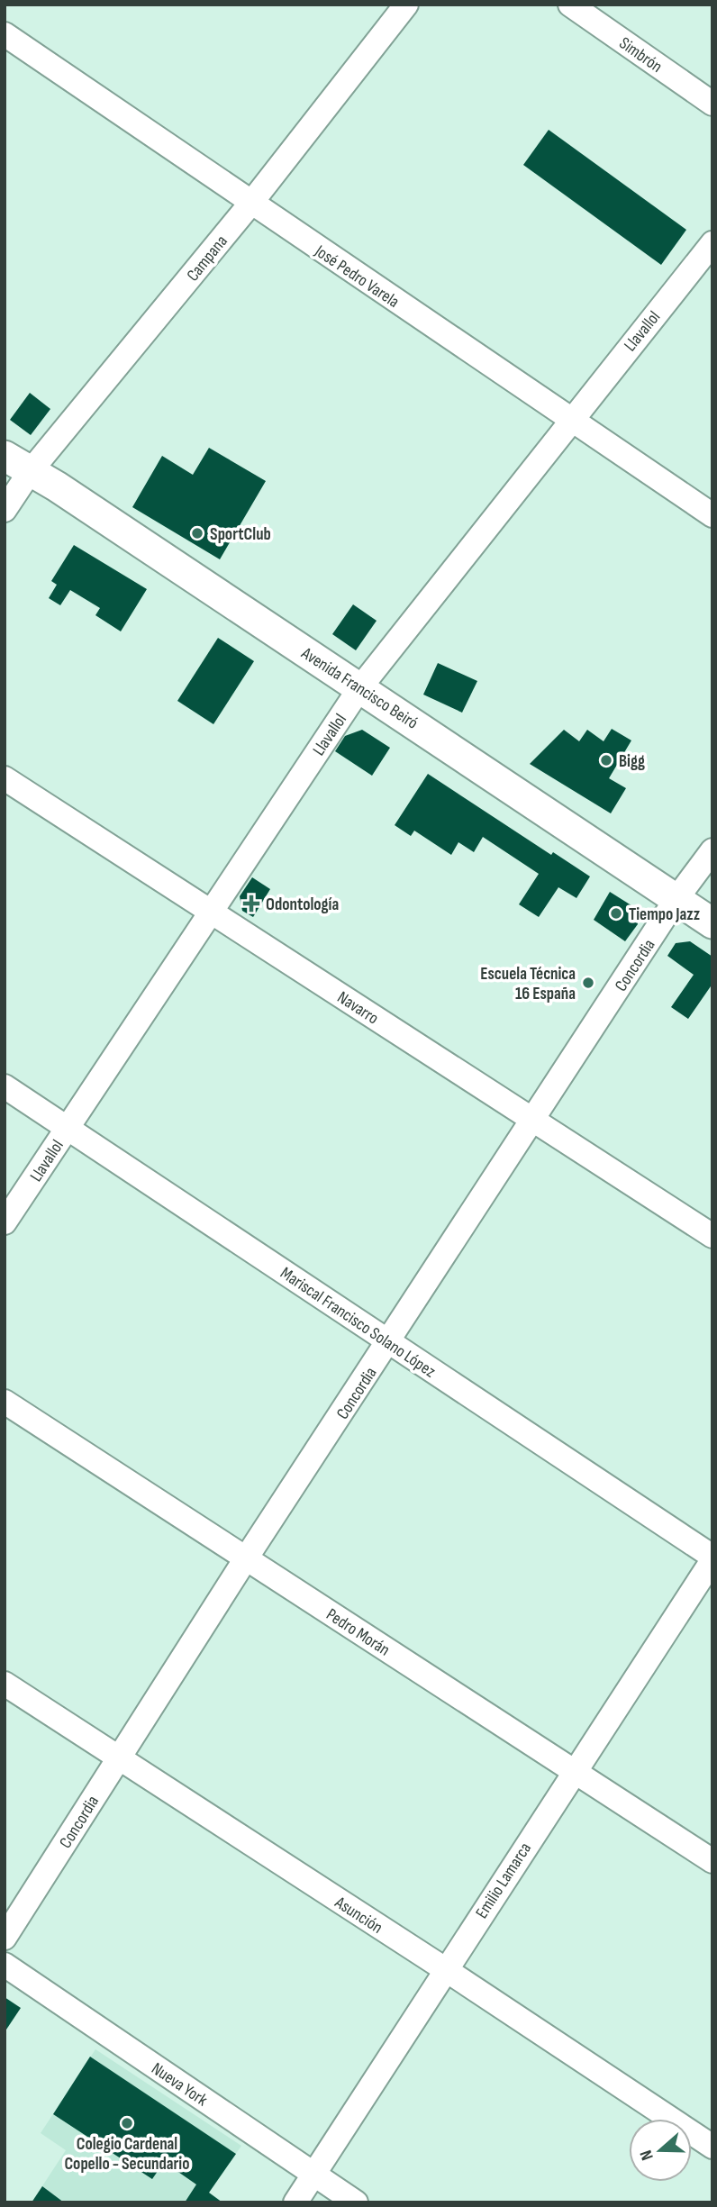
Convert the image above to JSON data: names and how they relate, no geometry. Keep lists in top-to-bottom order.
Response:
{
  "streets": {
    "main road": ["Avenida Francisco Beiró"],
    "street": [
      "Simbrón",
      "Campana",
      "José Pedro Varela",
      "Llavallol",
      "Concordia",
      "Navarro",
      "Mariscal Francisco Solano López",
      "Pedro Morán",
      "Emilio Lamarca",
      "Asunción",
      "Nueva York"
    ]
  },
  "crossings": [
    ["Campana", "José Pedro Varela"],
    ["Campana", "Avenida Francisco Beiró"],
    ["José Pedro Varela", "Llavallol"],
    ["Llavallol", "Avenida Francisco Beiró"],
    ["Llavallol", "Navarro"],
    ["Llavallol", "Mariscal Francisco Solano López"],
    ["Avenida Francisco Beiró", "Concordia"],
    ["Concordia", "Navarro"],
    ["Concordia", "Mariscal Francisco Solano López"],
    ["Concordia", "Pedro Morán"],
    ["Concordia", "Asunción"],
    ["Mariscal Francisco Solano López", "Emilio Lamarca"],
    ["Pedro Morán", "Emilio Lamarca"],
    ["Emilio Lamarca", "Asunción"],
    ["Emilio Lamarca", "Nueva York"]
  ],
  "places": {
    "other": [
      "SportClub",
      "Bigg",
      "Tiempo Jazz",
      "Escuela Técnica 16 España",
      "Colegio Cardenal Copello - Secundario"
    ],
    "health": ["Odontología"]
  },
  "north": "left"
}
